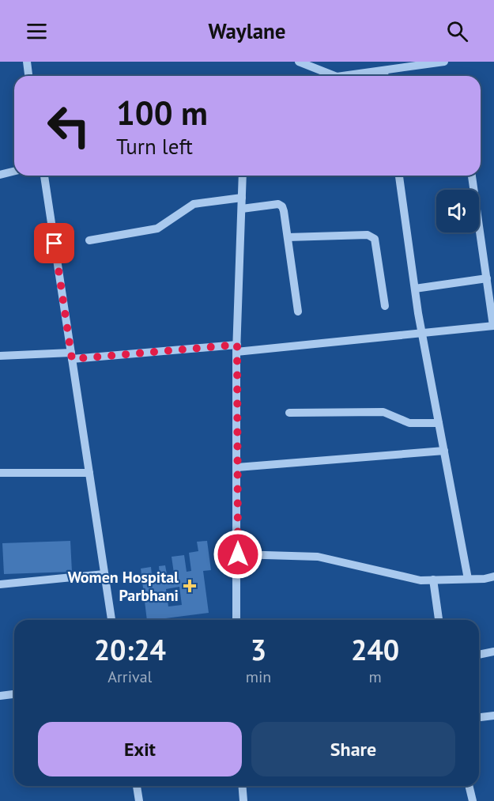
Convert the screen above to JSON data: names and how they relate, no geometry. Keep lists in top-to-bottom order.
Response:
{
  "places": {
    "health": ["Women Hospital Parbhani"]
  },
  "page": {
    "header": "Waylane",
    "turn": ["100 m", "Turn left"],
    "eta": [
      "20:24",
      "Arrival",
      "3",
      "min",
      "240",
      "m"
    ],
    "buttons": ["Exit", "Share"]
  }
}
